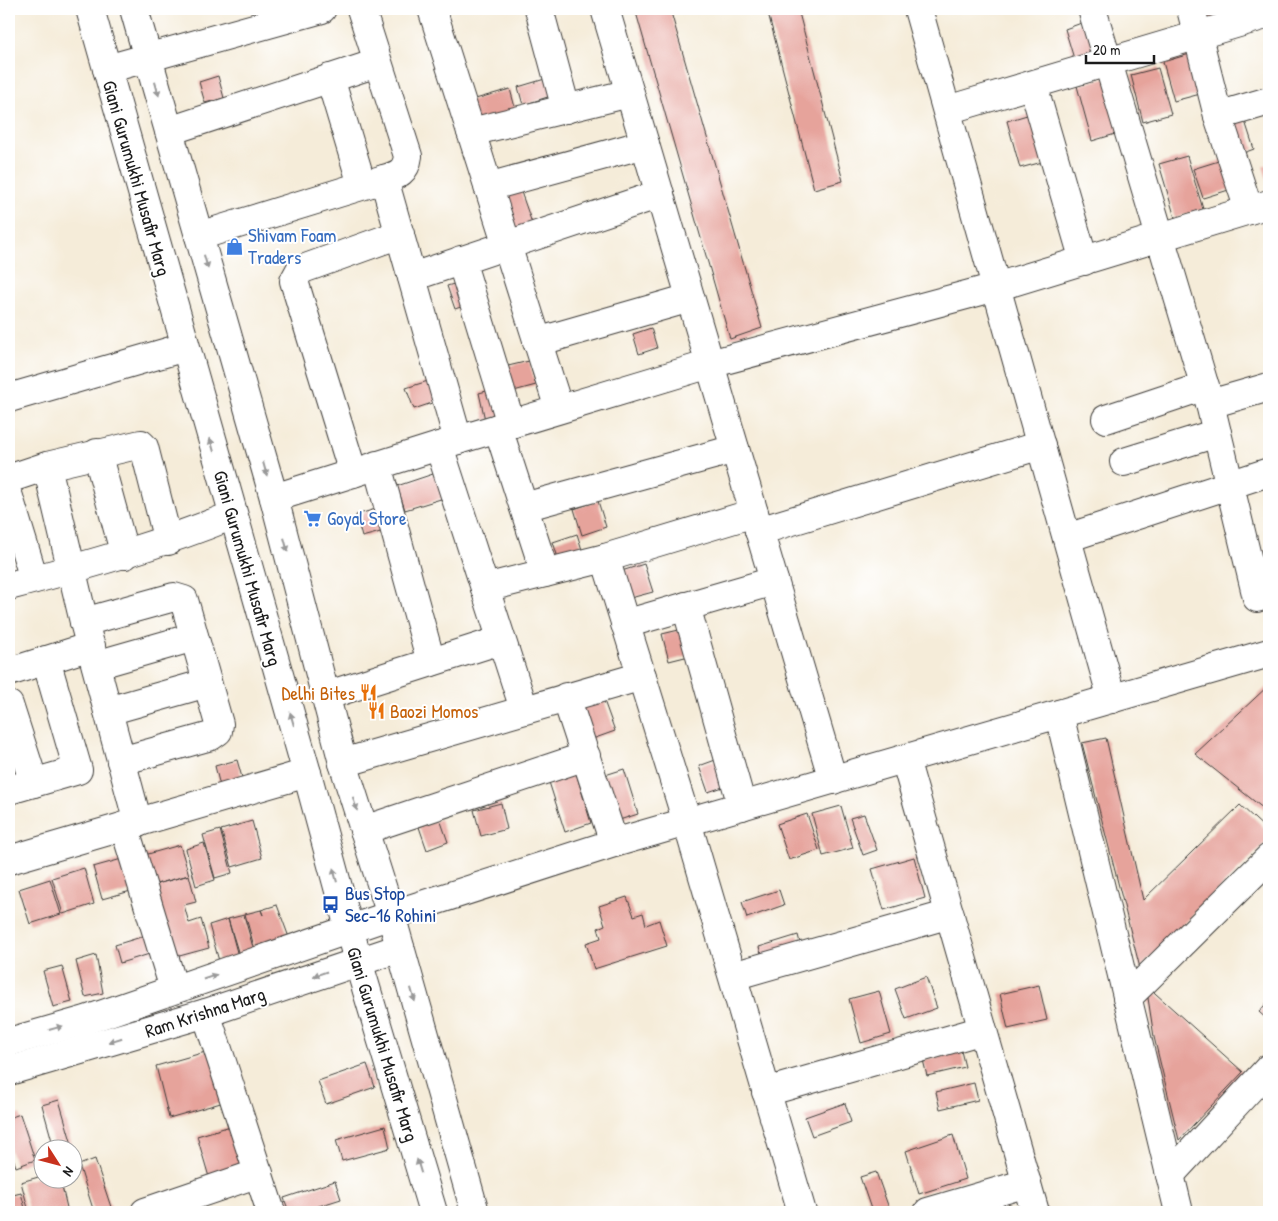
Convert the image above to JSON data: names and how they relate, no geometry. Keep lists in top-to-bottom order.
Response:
{
  "streets": {
    "street": ["Giani Gurumukhi Musafir Marg", "Ram Krishna Marg"]
  },
  "crossings": [
    ["Giani Gurumukhi Musafir Marg", "Ram Krishna Marg"]
  ],
  "places": {
    "shop": ["Shivam Foam Traders"],
    "supermarket": ["Goyal Store"],
    "restaurant": ["Delhi Bites", "Baozi Momos"],
    "bus stop": ["Bus Stop Sec-16 Rohini"]
  },
  "scale_bar": "20 m",
  "north": "bottom right"
}
